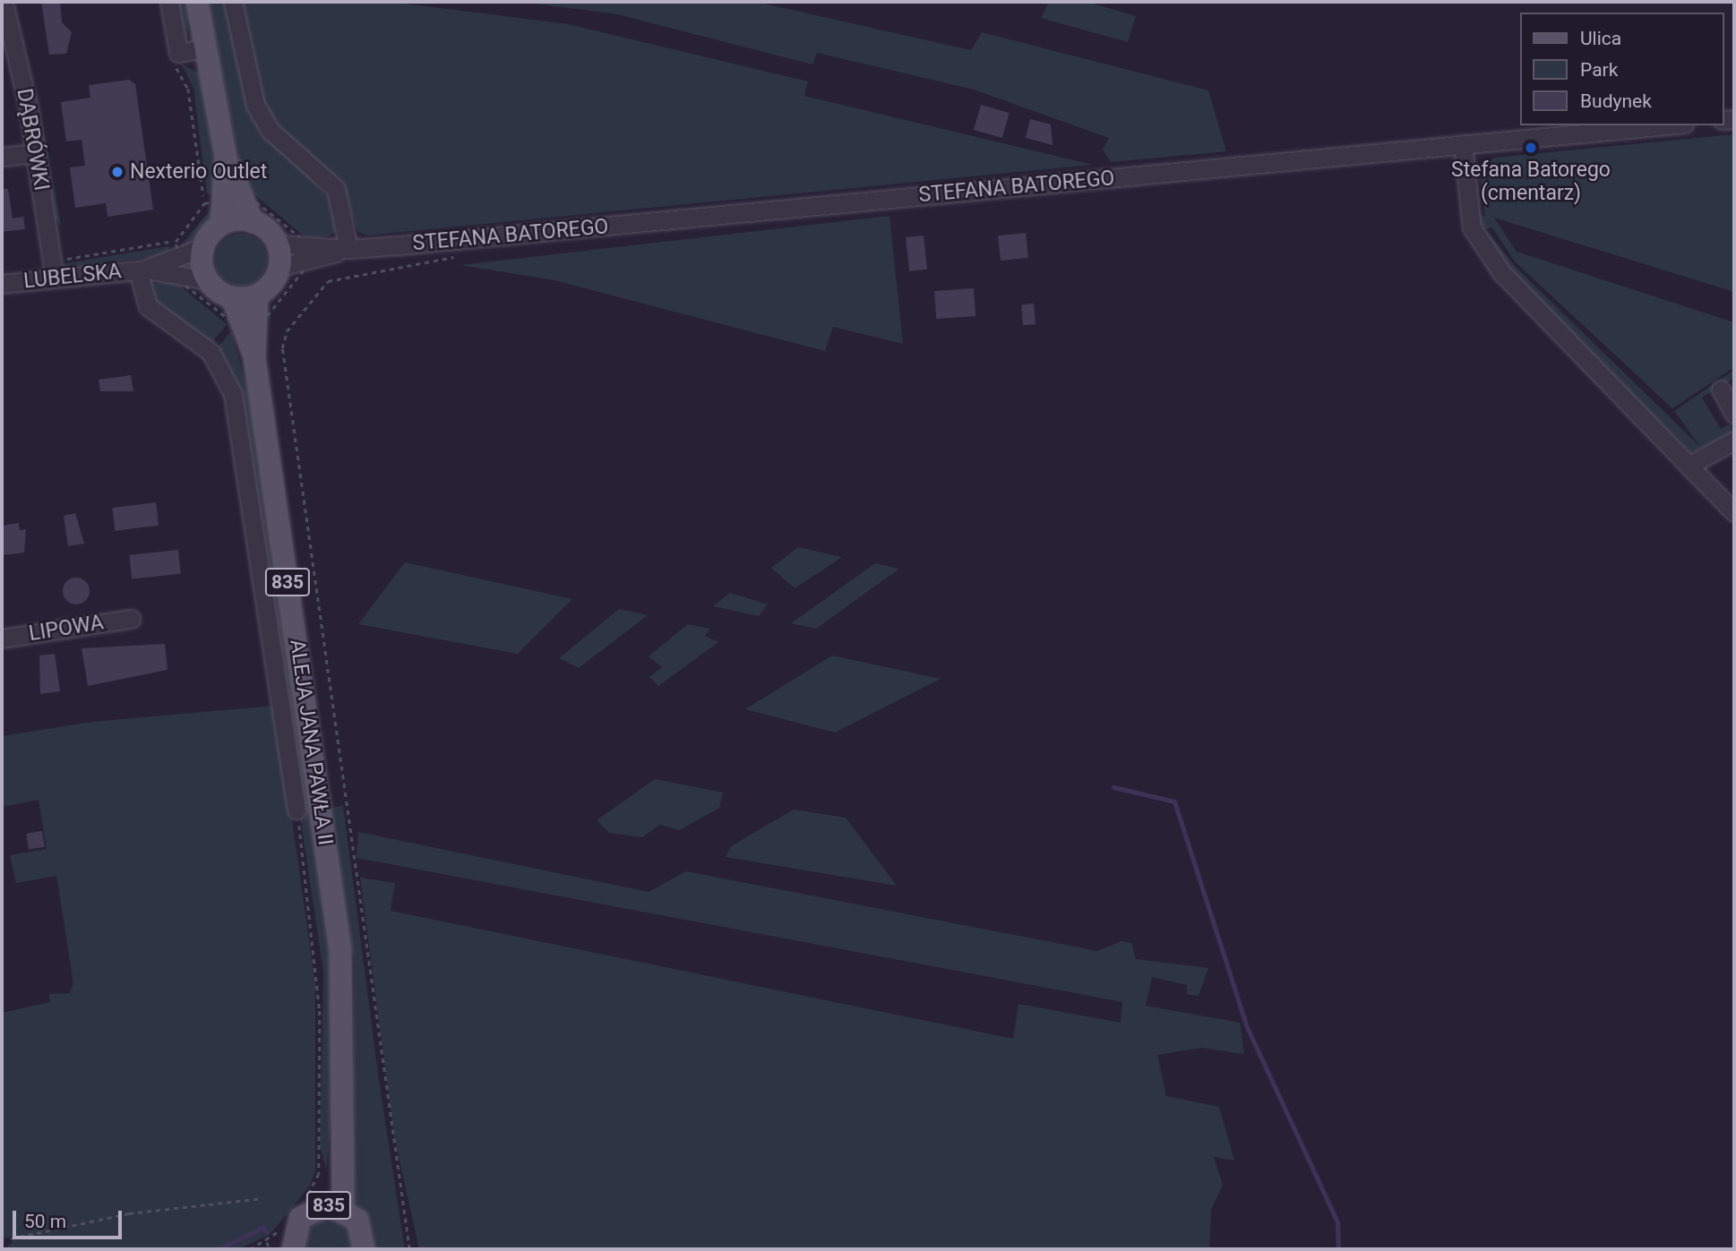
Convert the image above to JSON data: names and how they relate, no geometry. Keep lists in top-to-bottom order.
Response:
{
  "streets": {
    "main road": ["835", "ALEJA JANA PAWŁA II"],
    "street": [
      "DĄBRÓWKI",
      "STEFANA BATOREGO",
      "LUBELSKA",
      "LIPOWA"
    ]
  },
  "crossings": [
    ["DĄBRÓWKI", "LUBELSKA"],
    ["STEFANA BATOREGO", "LUBELSKA"],
    ["STEFANA BATOREGO", "ALEJA JANA PAWŁA II"],
    ["LUBELSKA", "ALEJA JANA PAWŁA II"],
    ["835", "ALEJA JANA PAWŁA II"]
  ],
  "places": ["Stefana Batorego (cmentarz)", "Nexterio Outlet"],
  "legend": ["Ulica", "Park", "Budynek"],
  "scale_bar": "50 m"
}
